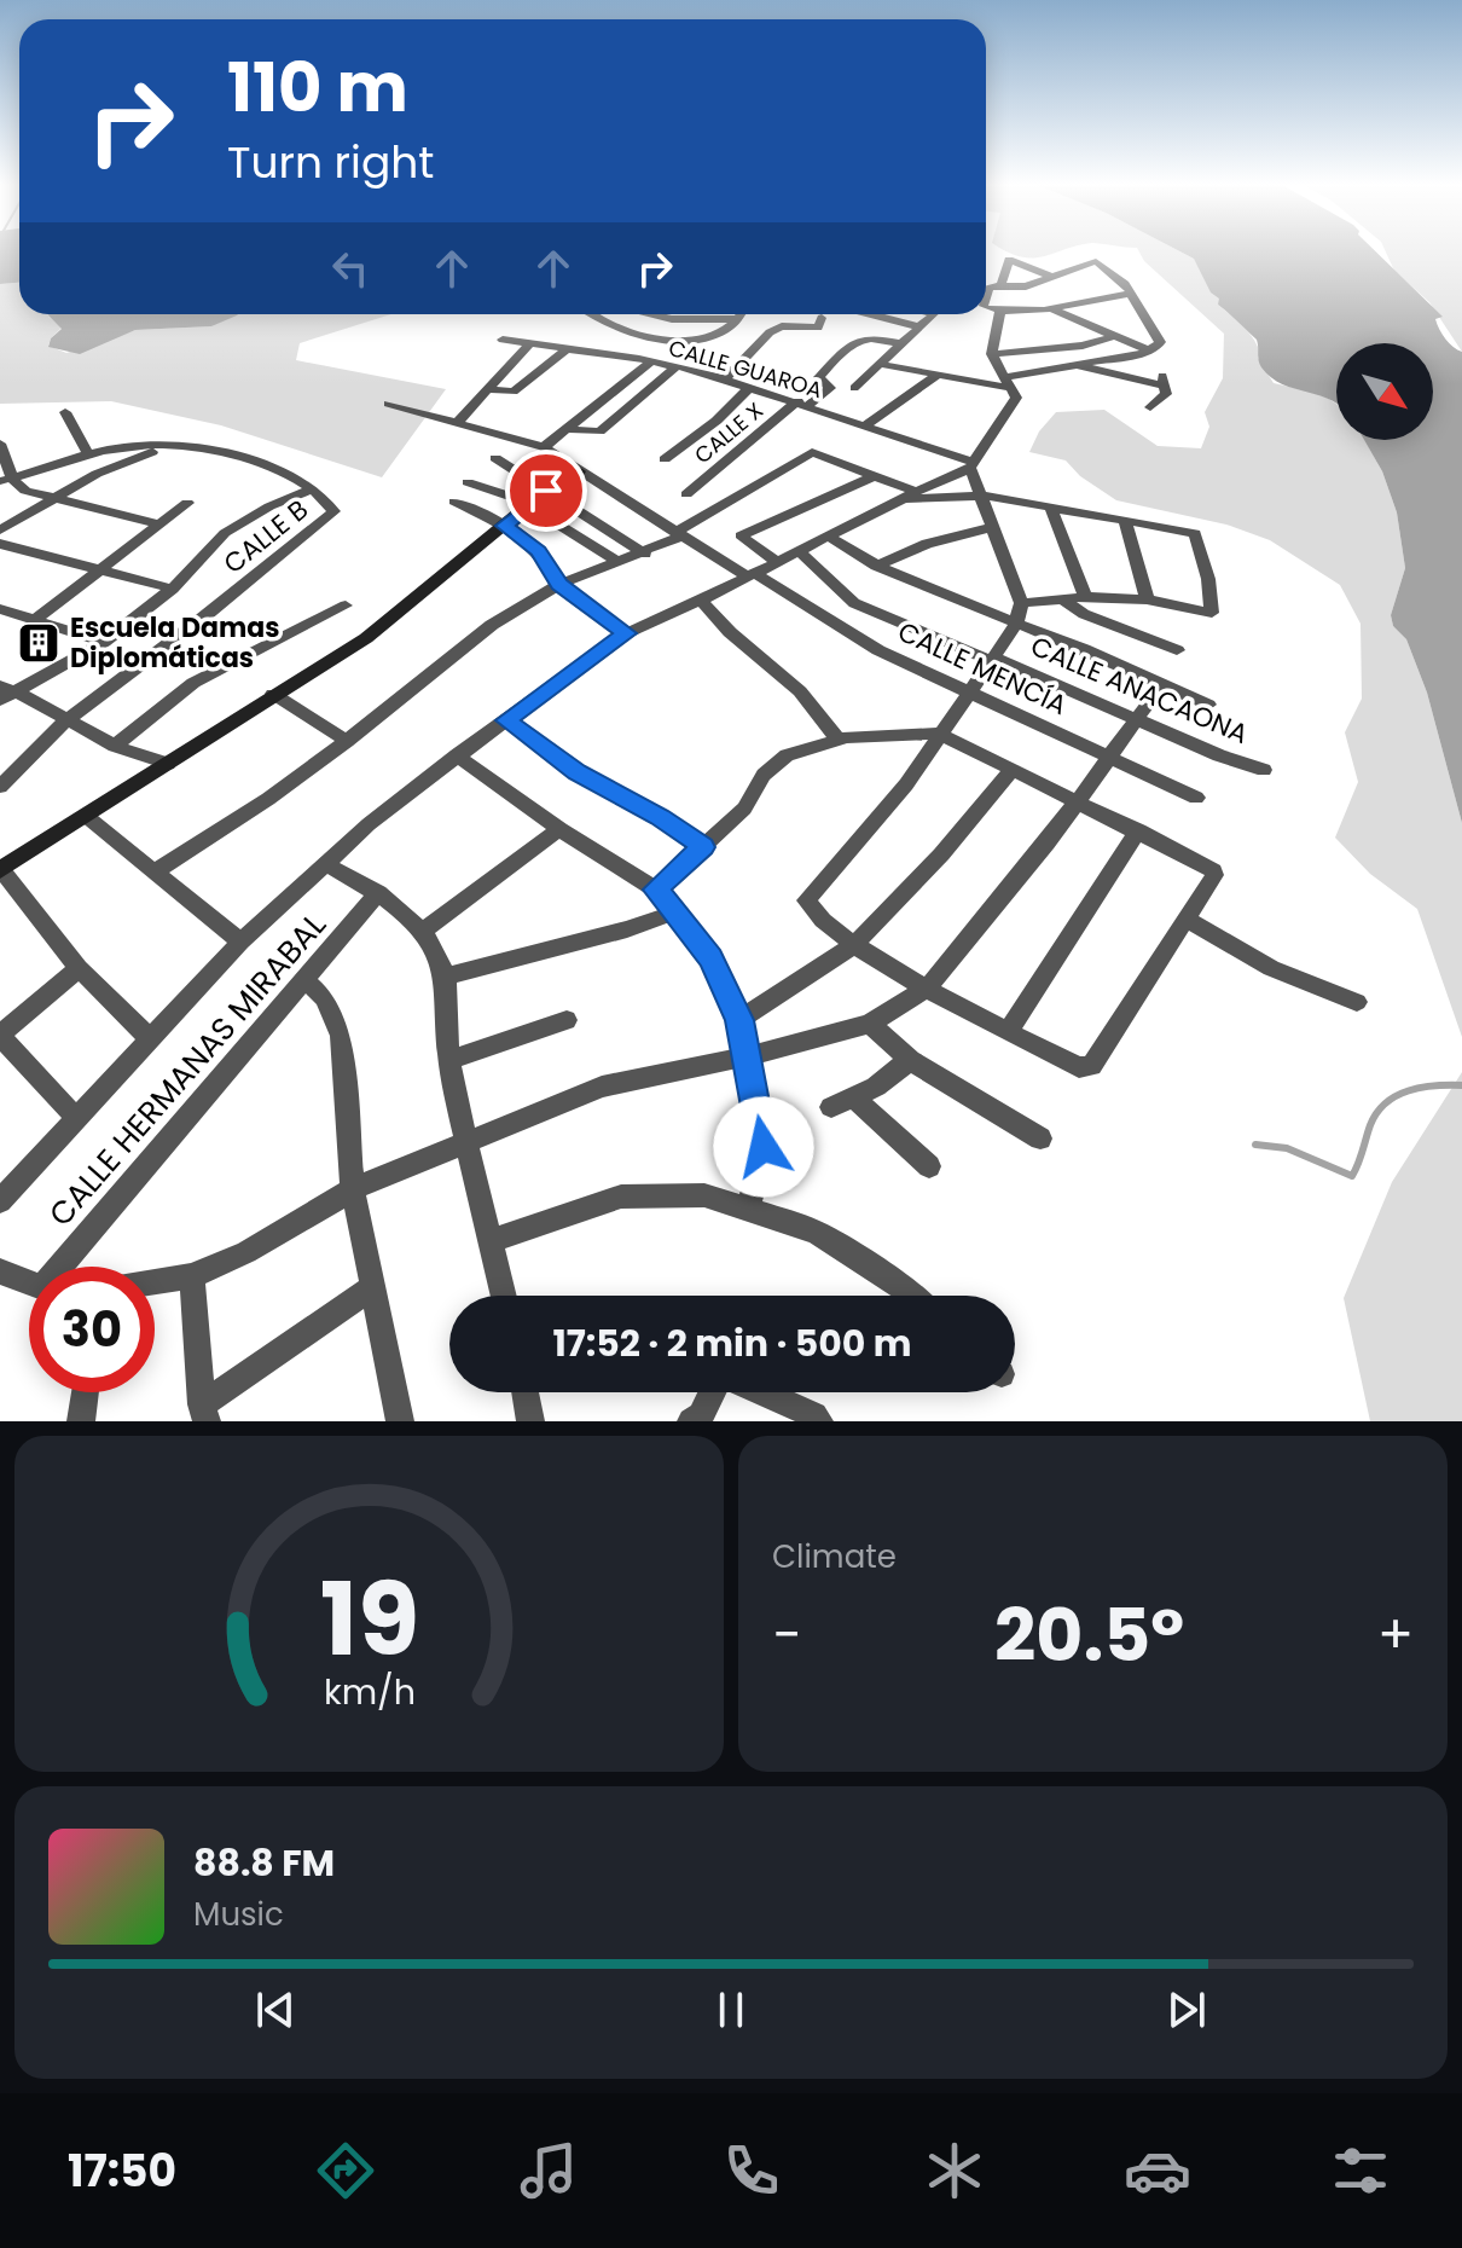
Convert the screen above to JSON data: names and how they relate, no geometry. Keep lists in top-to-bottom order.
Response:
{
  "streets": {
    "street": [
      "CALLE GUAROA",
      "CALLE X",
      "CALLE B",
      "CALLE MENCÍA",
      "CALLE ANACAONA",
      "CALLE HERMANAS MIRABAL"
    ]
  },
  "crossings": [
    ["CALLE GUAROA", "CALLE X"]
  ],
  "places": {
    "building": ["Escuela Damas Diplomáticas"]
  },
  "north": "bottom right",
  "page": {
    "turn": ["110 m", "Turn right"],
    "limit": "30",
    "trip": "17:52 · 2 min · 500 m",
    "tile": "Climate",
    "heat": ["−", "20.5°", "+"],
    "song": ["88.8 FM", "Music"],
    "tabs": "17:50",
    "gauge": ["19", "km/h"]
  }
}
